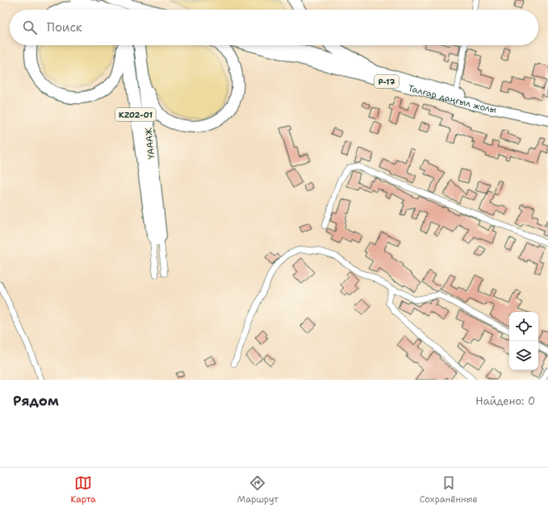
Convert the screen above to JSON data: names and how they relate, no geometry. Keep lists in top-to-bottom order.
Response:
{
  "streets": {
    "highway": ["KZ02-01", "ҮАААЖ"],
    "main road": ["P-17", "Талғар даңғыл жолы"]
  },
  "crossings": [
    ["KZ02-01", "ҮАААЖ"]
  ],
  "page": {
    "search": "Поиск",
    "heading": ["Рядом", "Найдено: 0"],
    "nav": ["Карта", "Маршрут", "Сохранённые"]
  }
}
